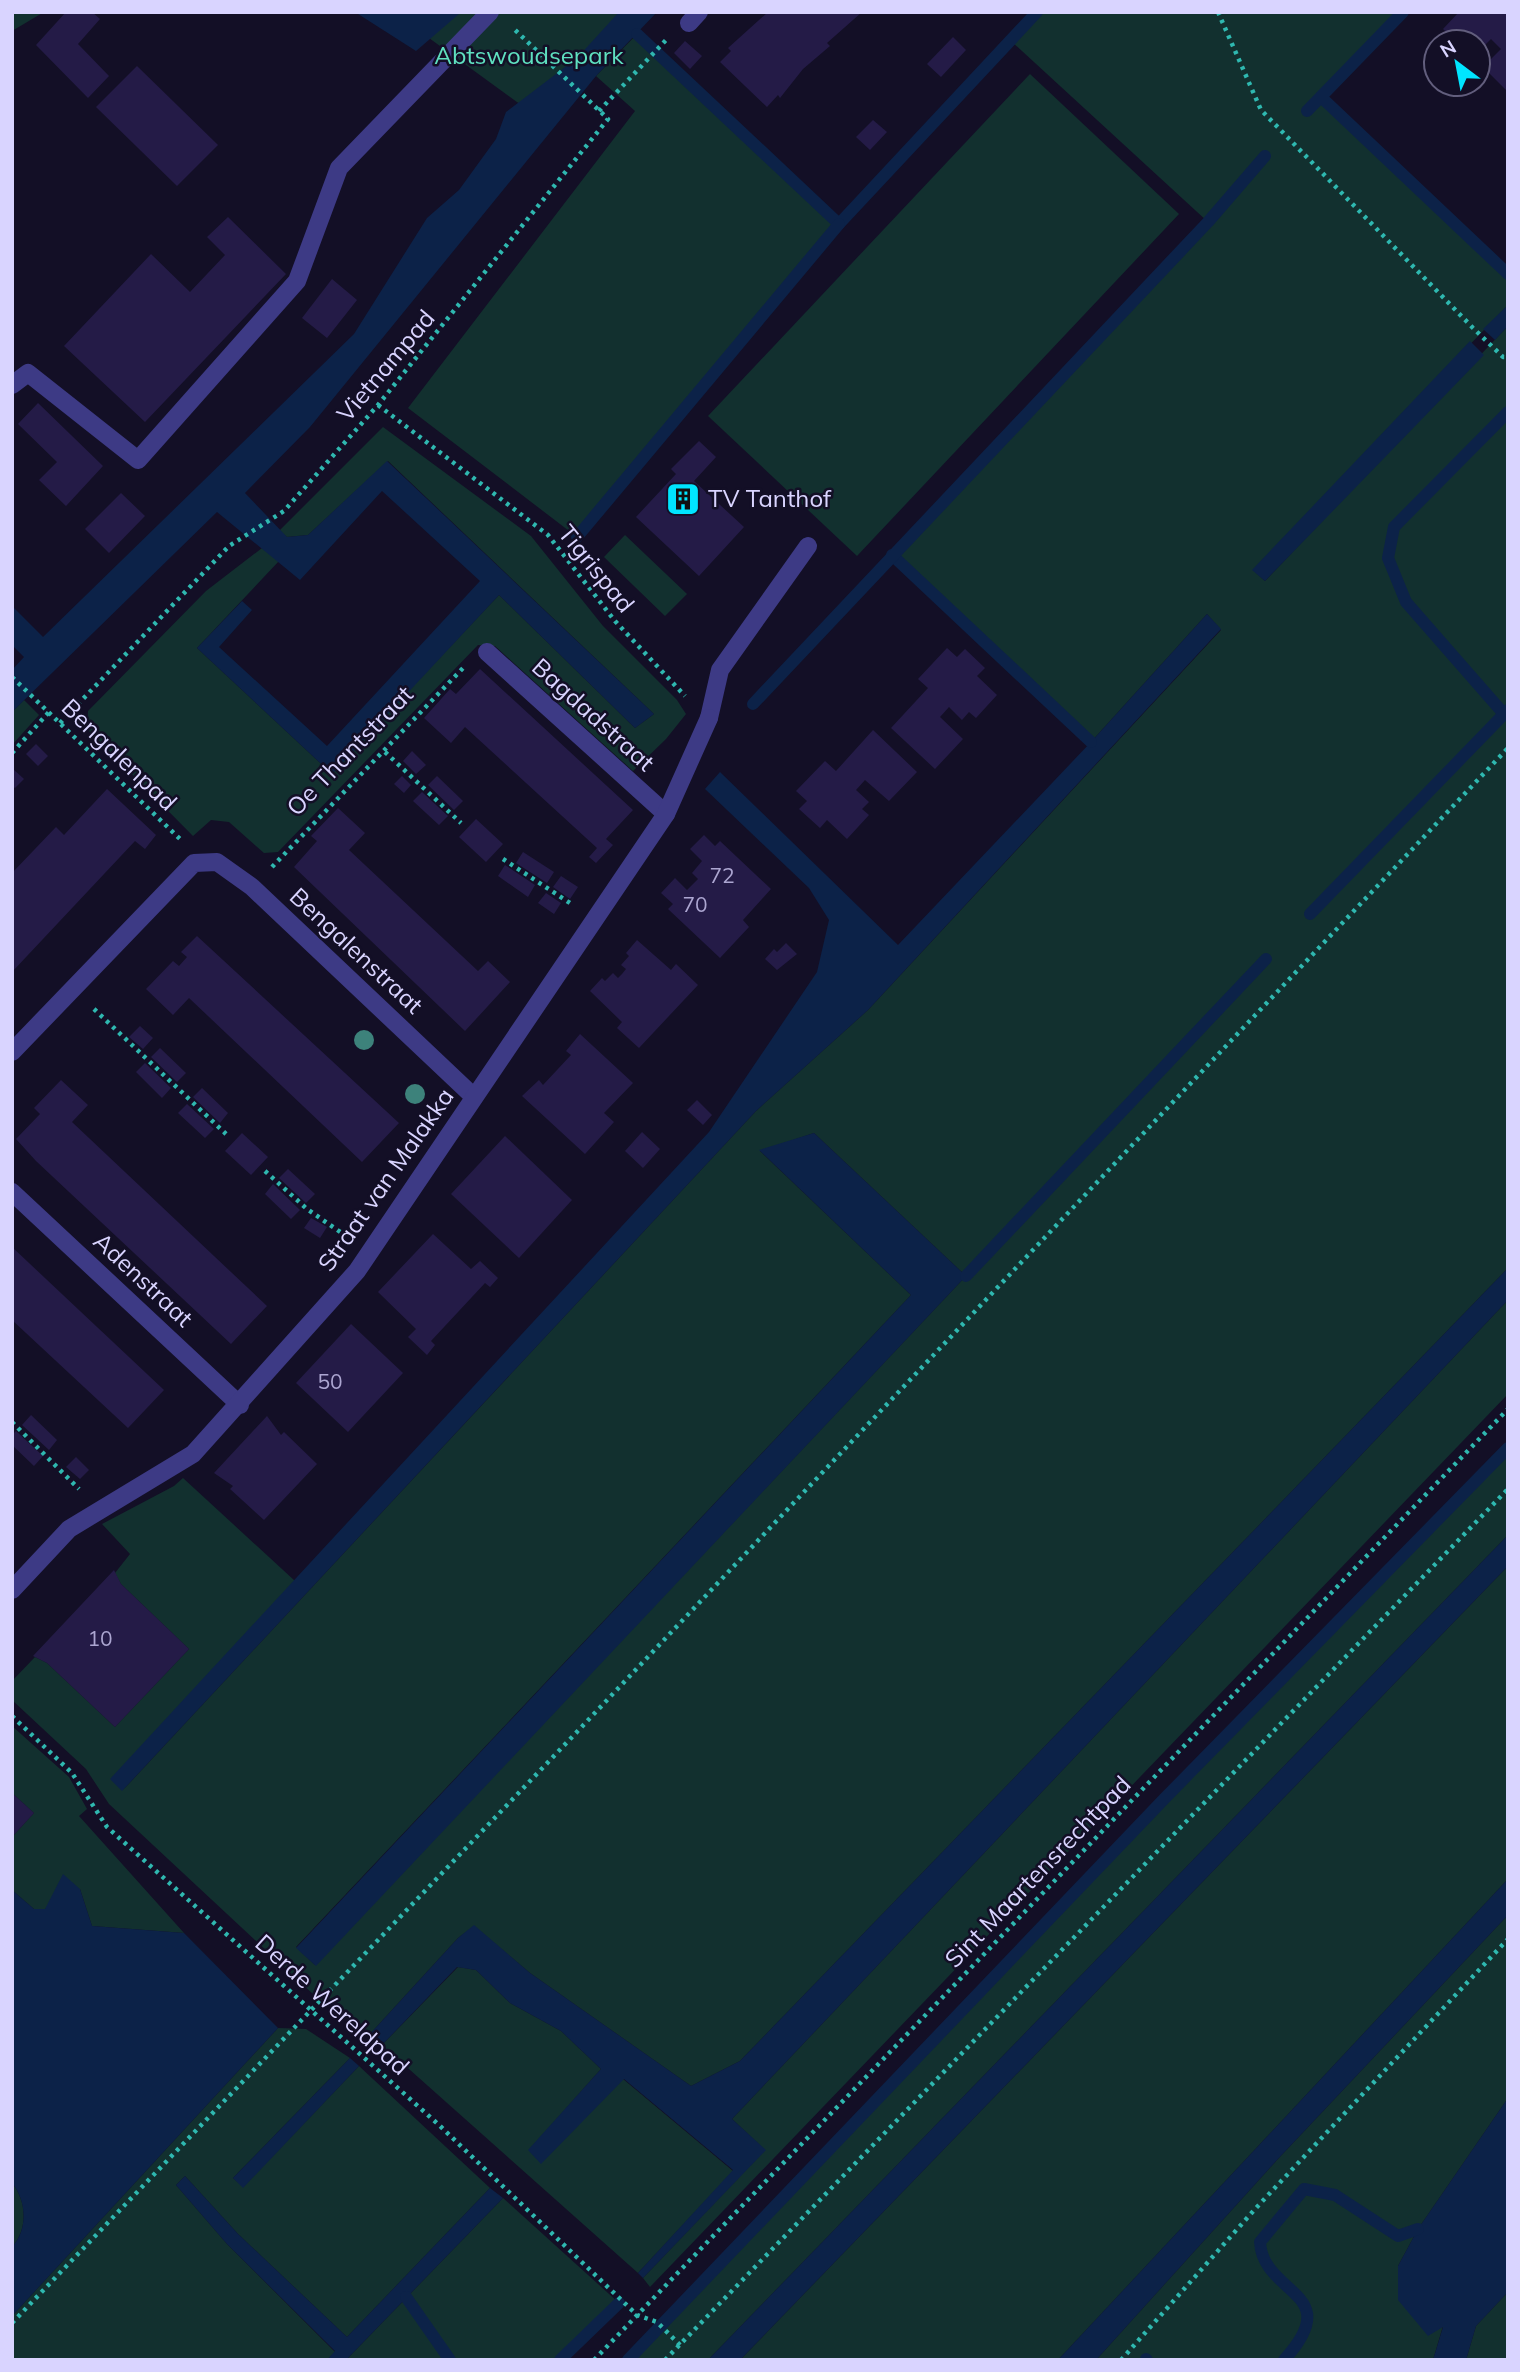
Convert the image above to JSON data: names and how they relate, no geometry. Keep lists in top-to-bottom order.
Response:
{
  "streets": {
    "street": [
      "Bagdadstraat",
      "Bengalenstraat",
      "Straat van Malakka",
      "Adenstraat"
    ],
    "path": [
      "Vietnampad",
      "Tigrispad",
      "Oe Thantstraat",
      "Bengalenpad",
      "Sint Maartensrechtpad",
      "Derde Wereldpad"
    ]
  },
  "crossings": [
    ["Vietnampad", "Tigrispad"],
    ["Vietnampad", "Bengalenpad"],
    ["Tigrispad", "Straat van Malakka"],
    ["Bagdadstraat", "Oe Thantstraat"],
    ["Bagdadstraat", "Straat van Malakka"],
    ["Oe Thantstraat", "Bengalenstraat"],
    ["Bengalenpad", "Bengalenstraat"],
    ["Bengalenstraat", "Straat van Malakka"],
    ["Straat van Malakka", "Adenstraat"],
    ["Sint Maartensrechtpad", "Derde Wereldpad"]
  ],
  "parks": ["Abtswoudsepark"],
  "places": {
    "building": ["TV Tanthof"]
  },
  "house_numbers": [
    "72",
    "70",
    "50",
    "10"
  ],
  "north": "top left"
}
